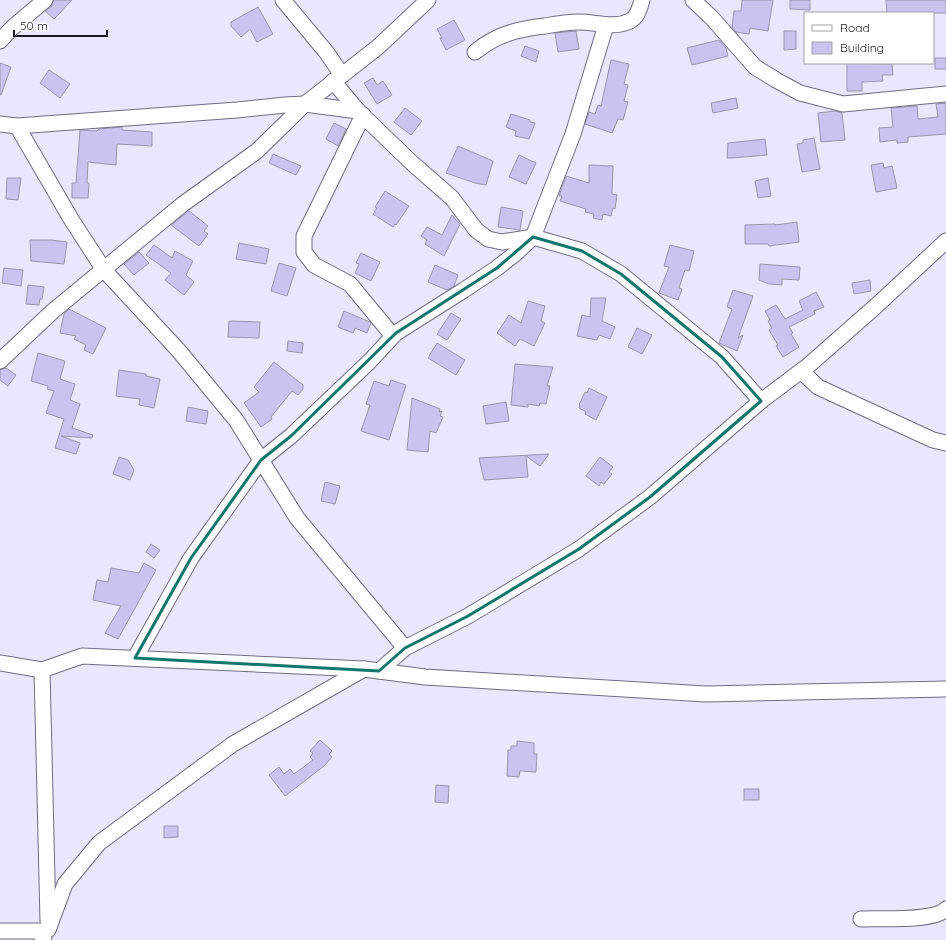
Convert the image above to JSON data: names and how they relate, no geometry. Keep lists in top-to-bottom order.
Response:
{
  "legend": ["Road", "Building"],
  "scale_bar": "50 m"
}
